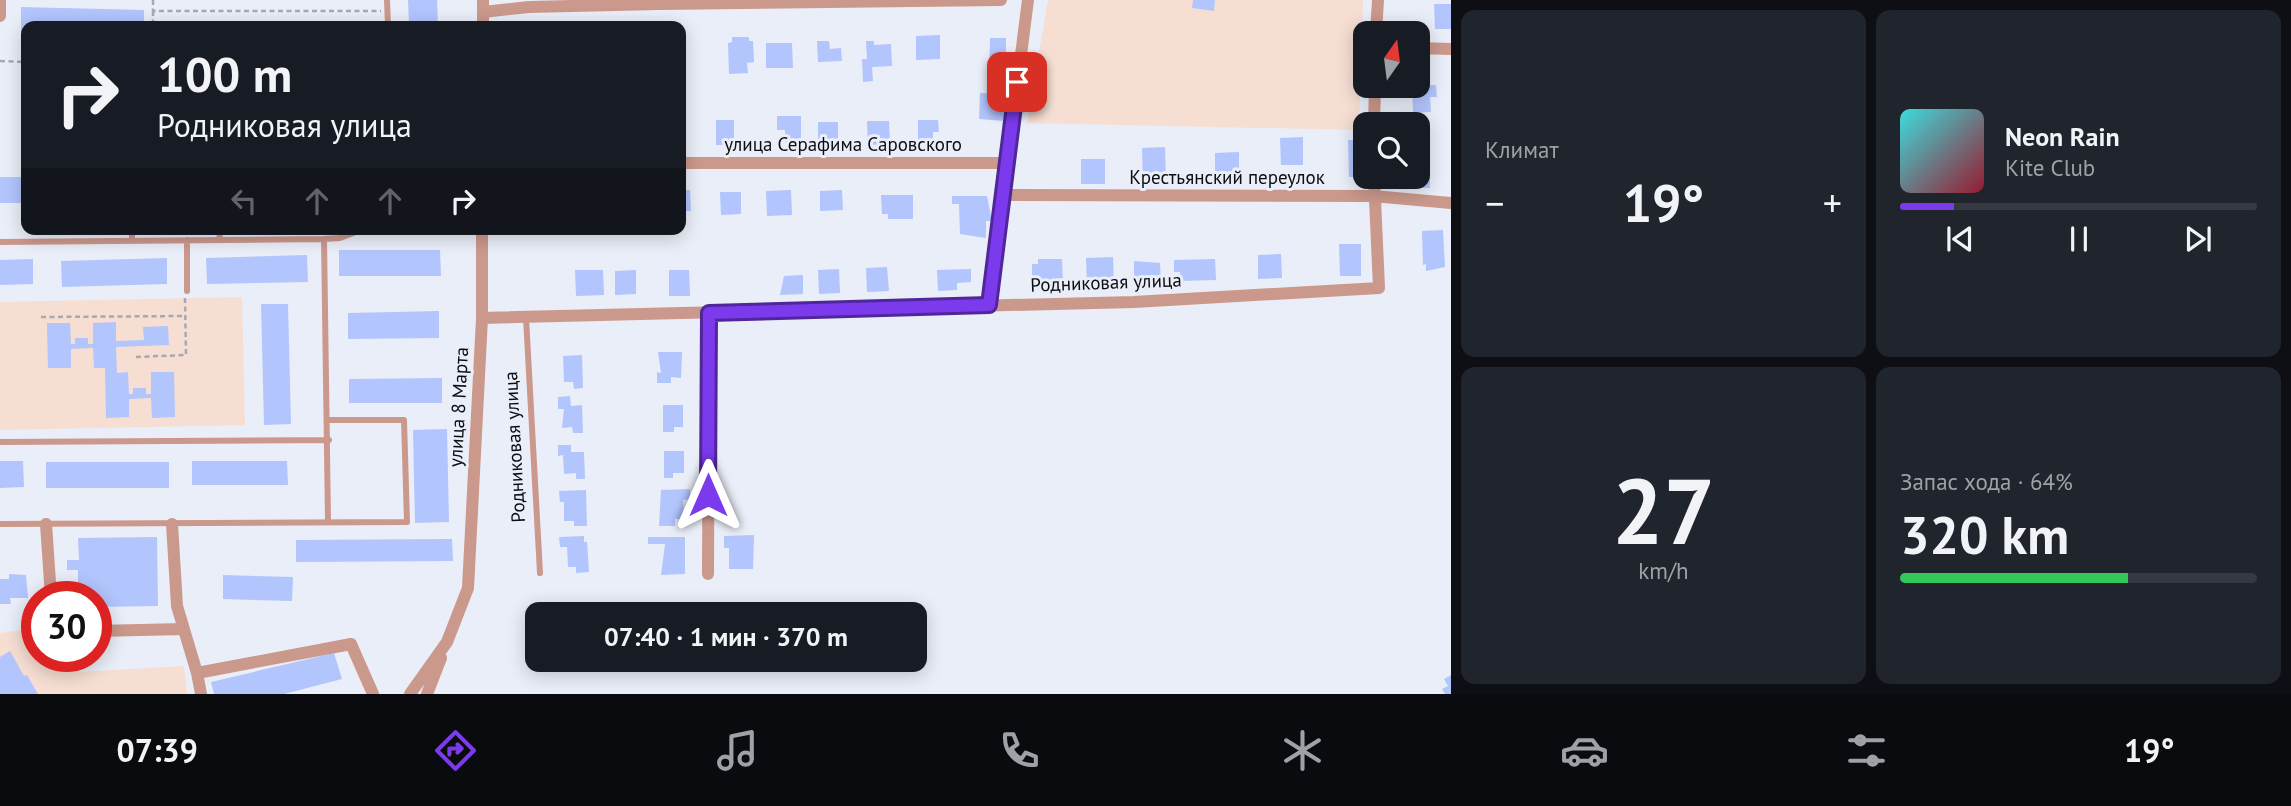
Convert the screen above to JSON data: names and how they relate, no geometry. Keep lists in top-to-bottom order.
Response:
{
  "streets": {
    "street": [
      "улица Серафима Саровского",
      "Крестьянский переулок",
      "Родниковая улица",
      "улица 8 Марта"
    ]
  },
  "crossings": [
    ["Крестьянский переулок", "Родниковая улица"],
    ["Родниковая улица", "улица 8 Марта"]
  ],
  "north": "top",
  "page": {
    "tile": [
      "Климат",
      ["27", "km/h"],
      ["Запас хода · 64%", "320 km"]
    ],
    "turn": ["100 m", "Родниковая улица"],
    "song": ["Neon Rain", "Kite Club"],
    "heat": ["−", "19°", "+"],
    "limit": "30",
    "trip": "07:40 · 1 мин · 370 m",
    "tabs": ["07:39", "19°"]
  }
}
